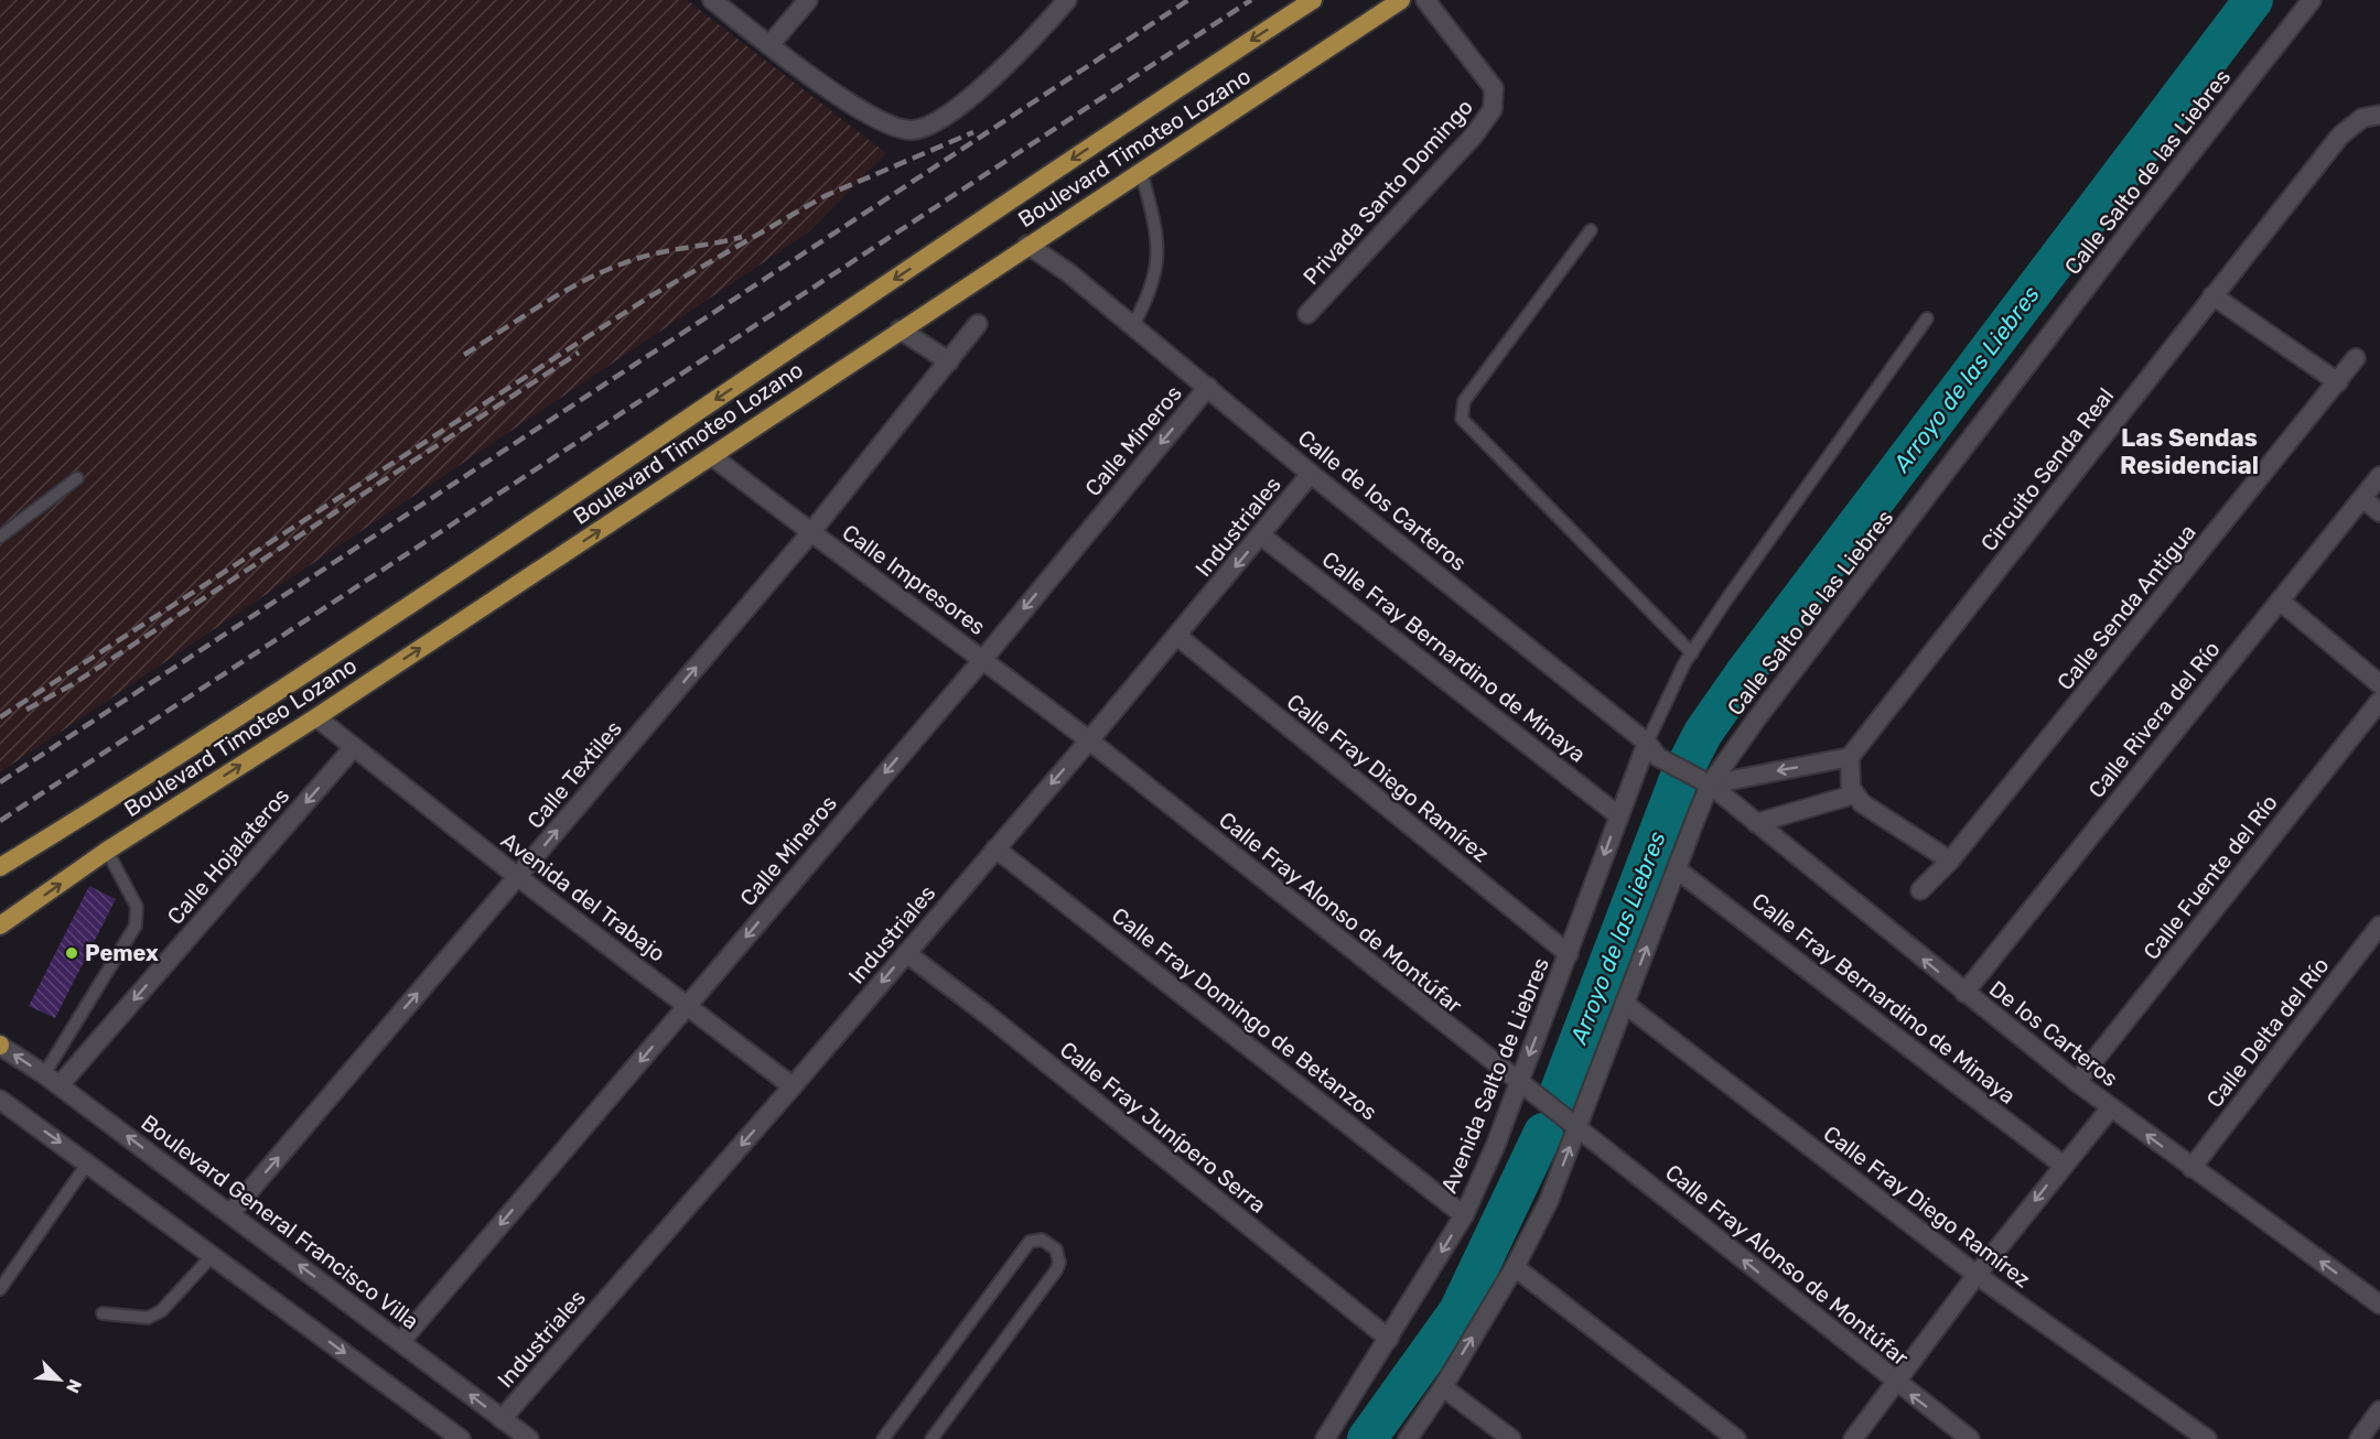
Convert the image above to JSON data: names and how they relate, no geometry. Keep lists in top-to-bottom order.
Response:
{
  "streets": {
    "main road": ["Boulevard Timoteo Lozano"],
    "street": [
      "Calle Salto de las Liebres",
      "Privada Santo Domingo",
      "Calle Mineros",
      "Circuito Senda Real",
      "Calle de los Carteros",
      "Industriales",
      "Calle Impresores",
      "Calle Senda Antigua",
      "Calle Fray Bernardino de Minaya",
      "Calle Rivera del Río",
      "Calle Textiles",
      "Calle Fray Diego Ramírez",
      "Calle Hojalateros",
      "Calle Fuente del Río",
      "Avenida del Trabajo",
      "Calle Fray Alonso de Montúfar",
      "Calle Fray Domingo de Betanzos",
      "Calle Delta del Río",
      "De los Carteros",
      "Avenida Salto de Liebres",
      "Calle Fray Junípero Serra",
      "Boulevard General Francisco Villa"
    ]
  },
  "crossings": [
    ["Boulevard Timoteo Lozano", "Calle de los Carteros"],
    ["Boulevard Timoteo Lozano", "Calle Impresores"],
    ["Boulevard Timoteo Lozano", "Avenida del Trabajo"],
    ["Calle Salto de las Liebres", "Calle de los Carteros"],
    ["Calle Salto de las Liebres", "De los Carteros"],
    ["Calle Mineros", "Calle de los Carteros"],
    ["Calle Mineros", "Calle Impresores"],
    ["Calle Mineros", "Avenida del Trabajo"],
    ["Calle Mineros", "Boulevard General Francisco Villa"],
    ["Calle de los Carteros", "Industriales"],
    ["Calle de los Carteros", "De los Carteros"],
    ["Calle de los Carteros", "Avenida Salto de Liebres"],
    ["Industriales", "Calle Impresores"],
    ["Industriales", "Calle Fray Bernardino de Minaya"],
    ["Industriales", "Calle Fray Diego Ramírez"],
    ["Industriales", "Avenida del Trabajo"],
    ["Industriales", "Calle Fray Alonso de Montúfar"],
    ["Industriales", "Calle Fray Domingo de Betanzos"],
    ["Industriales", "Calle Fray Junípero Serra"],
    ["Industriales", "Boulevard General Francisco Villa"],
    ["Calle Impresores", "Calle Textiles"],
    ["Calle Impresores", "Calle Fray Alonso de Montúfar"],
    ["Calle Fray Bernardino de Minaya", "Avenida Salto de Liebres"],
    ["Calle Rivera del Río", "De los Carteros"],
    ["Calle Textiles", "Avenida del Trabajo"],
    ["Calle Textiles", "Boulevard General Francisco Villa"],
    ["Calle Fray Diego Ramírez", "Avenida Salto de Liebres"],
    ["Calle Hojalateros", "Avenida del Trabajo"],
    ["Calle Hojalateros", "Boulevard General Francisco Villa"],
    ["Calle Fuente del Río", "De los Carteros"],
    ["Calle Fray Alonso de Montúfar", "Avenida Salto de Liebres"],
    ["Calle Fray Domingo de Betanzos", "Avenida Salto de Liebres"],
    ["Calle Delta del Río", "De los Carteros"],
    ["Avenida Salto de Liebres", "Calle Fray Junípero Serra"]
  ],
  "one_way": [
    "Calle Mineros",
    "Industriales",
    "Calle Textiles",
    "Calle Hojalateros",
    "De los Carteros"
  ],
  "districts": ["Las Sendas Residencial"],
  "water": ["Arroyo de las Liebres"],
  "places": ["Pemex"],
  "north": "bottom right"
}
